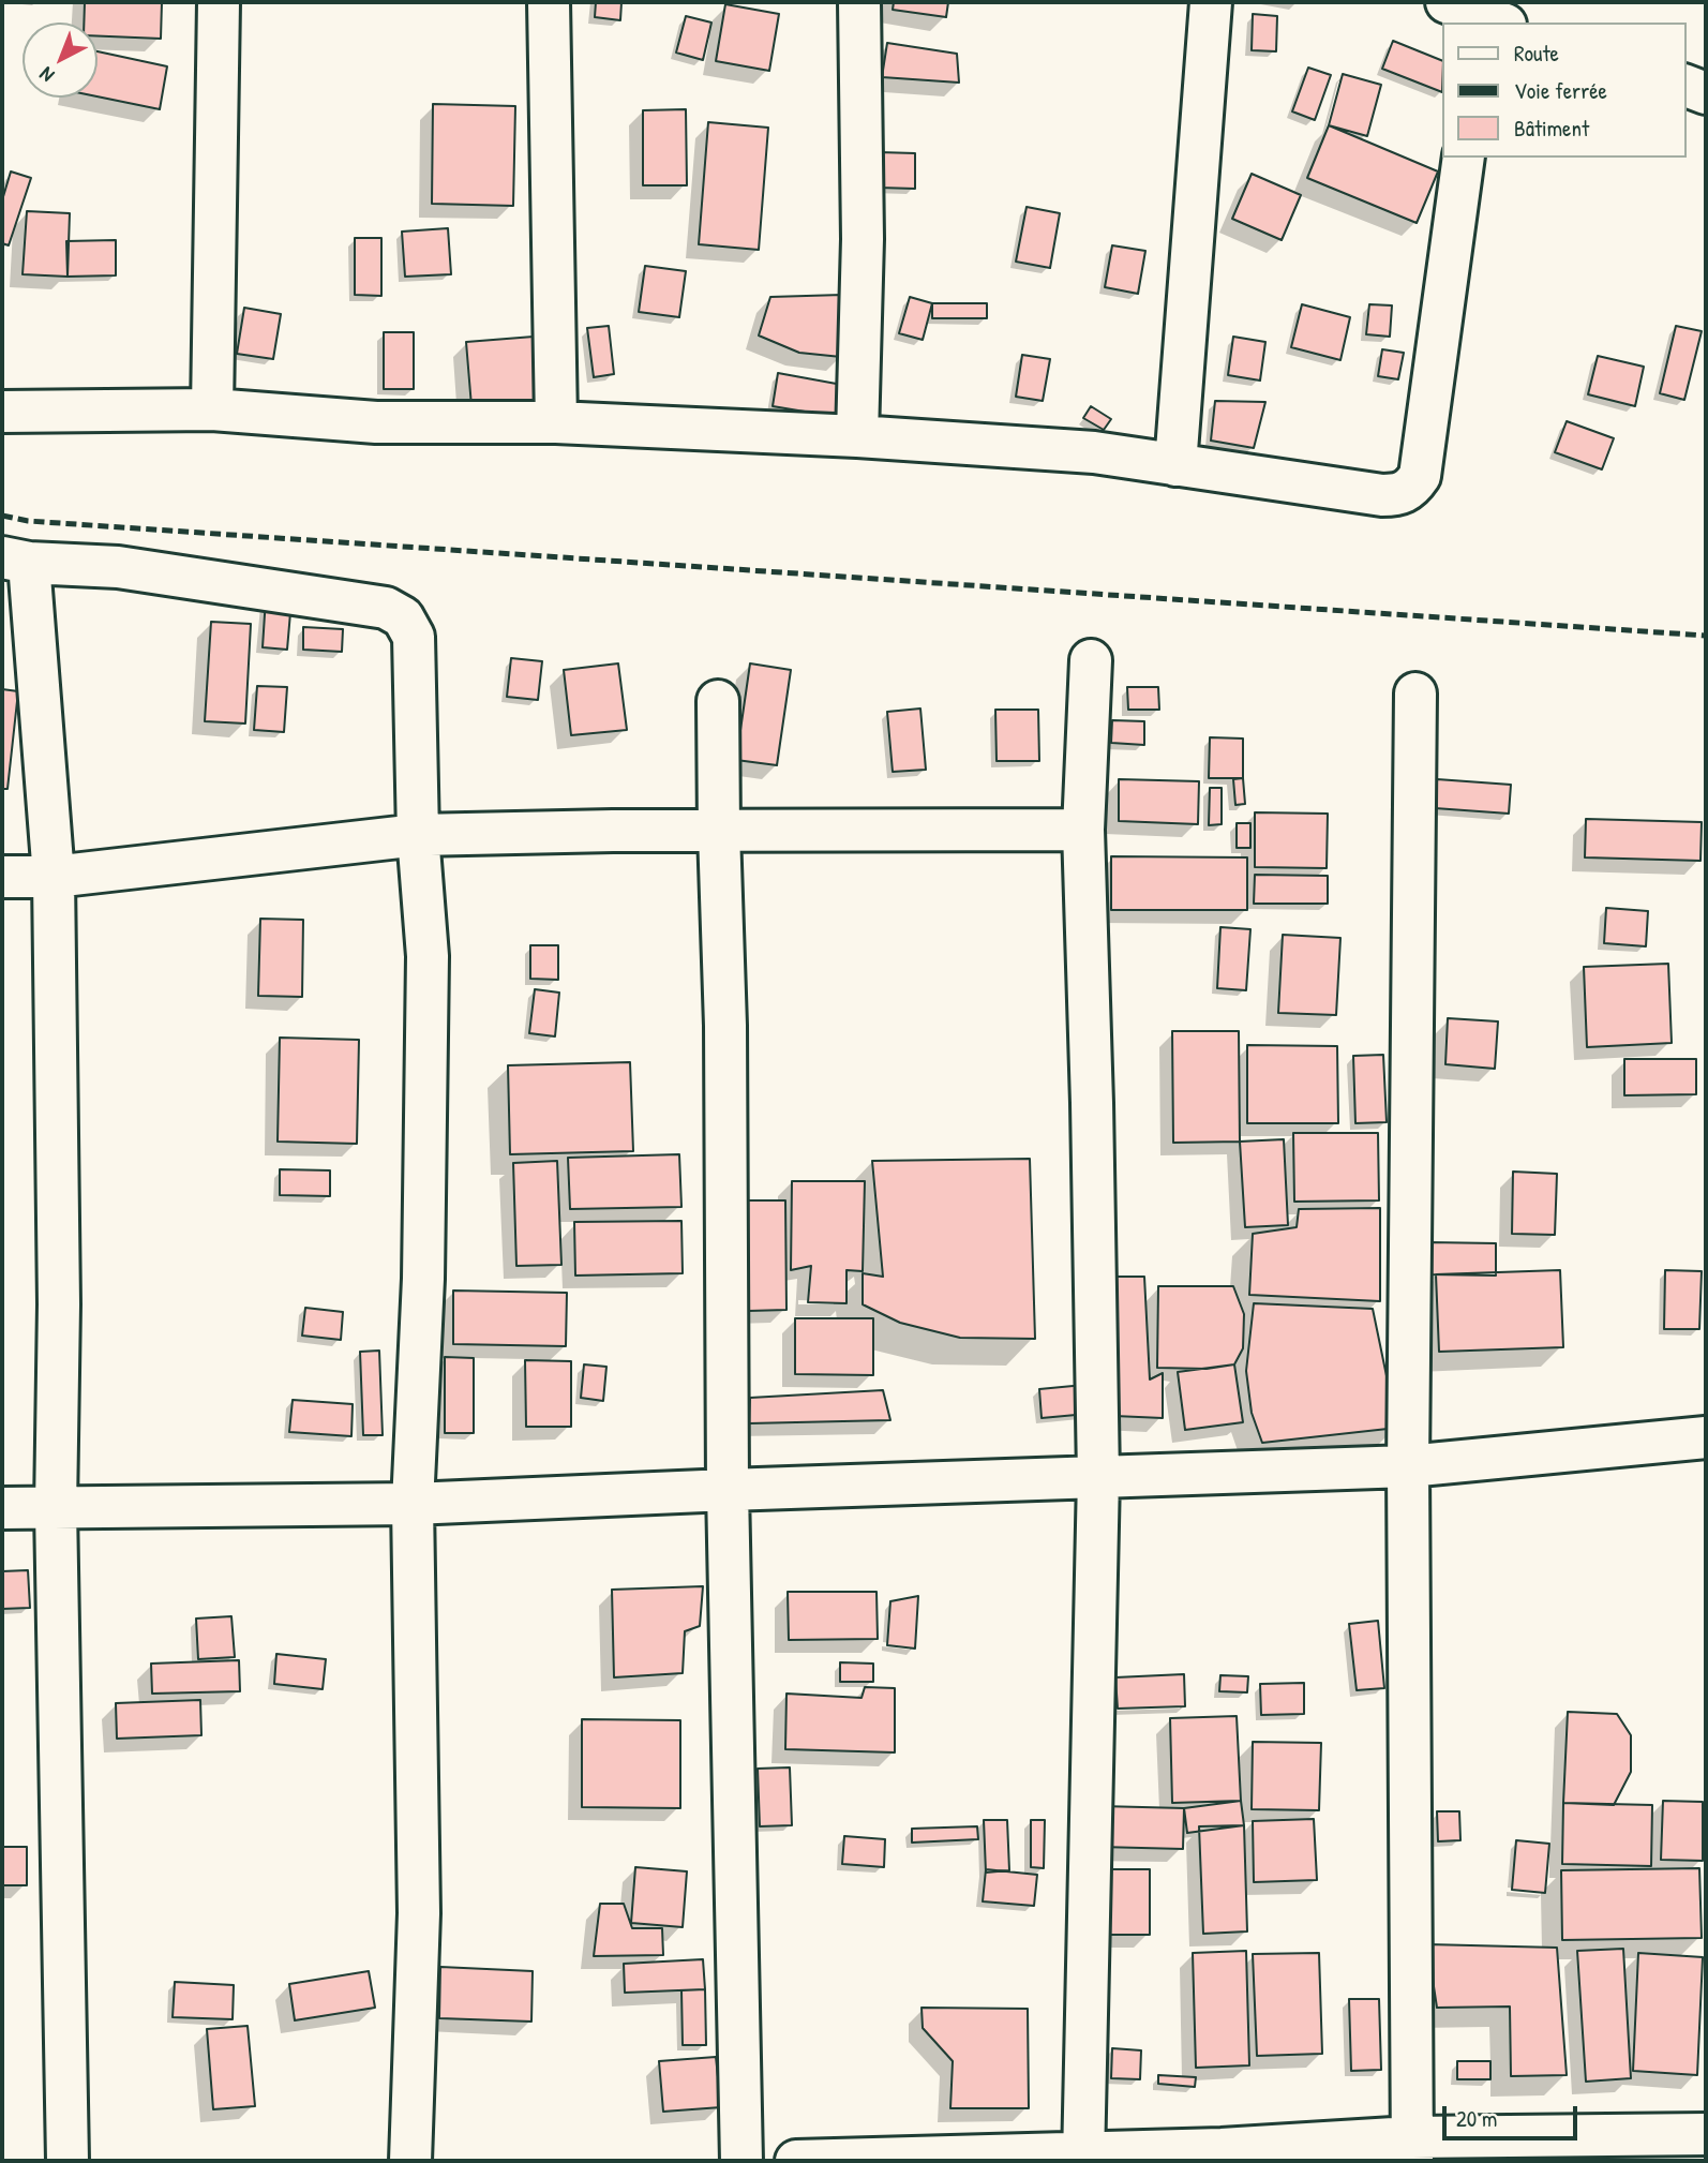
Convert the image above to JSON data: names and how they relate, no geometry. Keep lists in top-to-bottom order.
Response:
{
  "legend": ["Route", "Voie ferrée", "Bâtiment"],
  "scale_bar": "20 m",
  "north": "bottom left"
}
